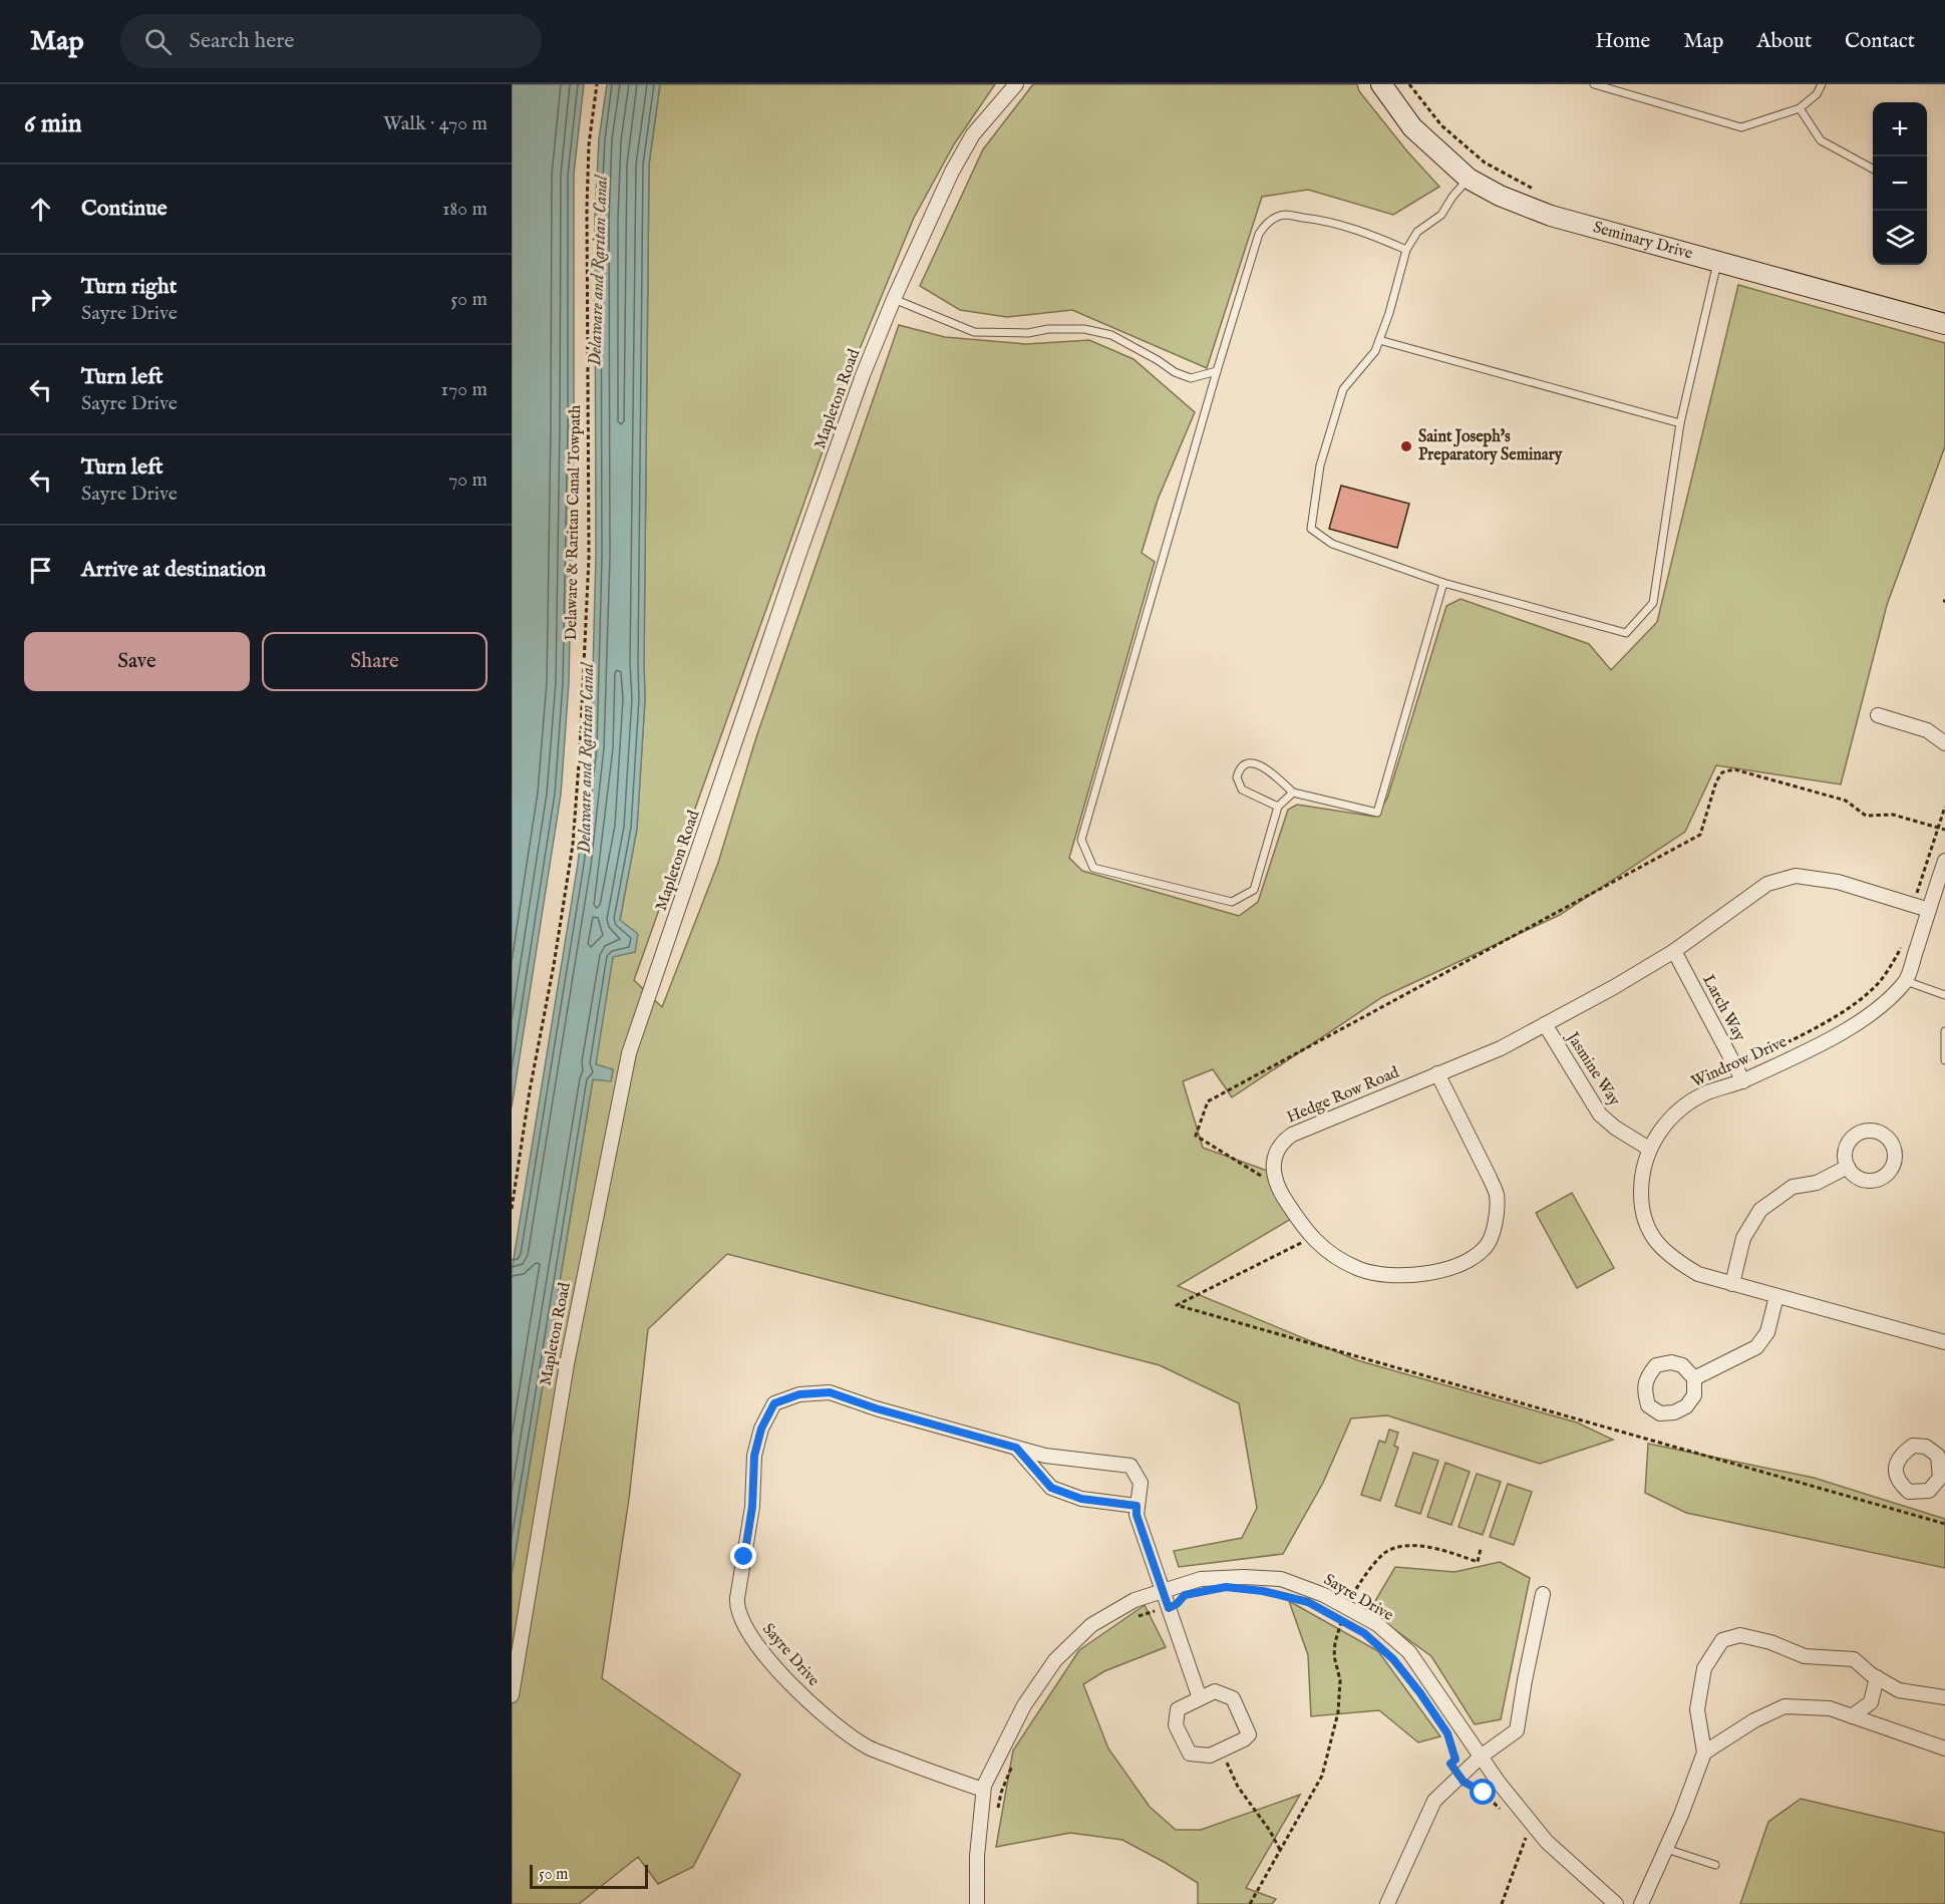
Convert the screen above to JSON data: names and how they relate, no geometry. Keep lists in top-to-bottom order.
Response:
{
  "streets": {
    "street": [
      "Seminary Drive",
      "Mapleton Road",
      "Larch Way",
      "Windrow Drive",
      "Jasmine Way",
      "Hedge Row Road",
      "Sayre Drive"
    ],
    "path": ["Delaware & Raritan Canal Towpath"]
  },
  "crossings": [
    ["Larch Way", "Windrow Drive"],
    ["Larch Way", "Hedge Row Road"],
    ["Windrow Drive", "Jasmine Way"],
    ["Windrow Drive", "Hedge Row Road"],
    ["Jasmine Way", "Hedge Row Road"]
  ],
  "water": ["Delaware and Raritan Canal"],
  "places": ["Saint Joseph's Preparatory Seminary"],
  "scale_bar": "50 m",
  "page": {
    "header": "Map",
    "search": "Search here",
    "nav": [
      "Home",
      "Map",
      "About",
      "Contact"
    ],
    "heading": ["6 min", "Walk · 470 m"],
    "map_buttons": ["+", "−"],
    "list": [
      ["Continue", "180 m"],
      ["Turn right", "Sayre Drive", "50 m"],
      ["Turn left", "Sayre Drive", "170 m"],
      ["Turn left", "Sayre Drive", "70 m"],
      "Arrive at destination"
    ],
    "buttons": ["Save", "Share"],
    "scale": "50 m"
  }
}
